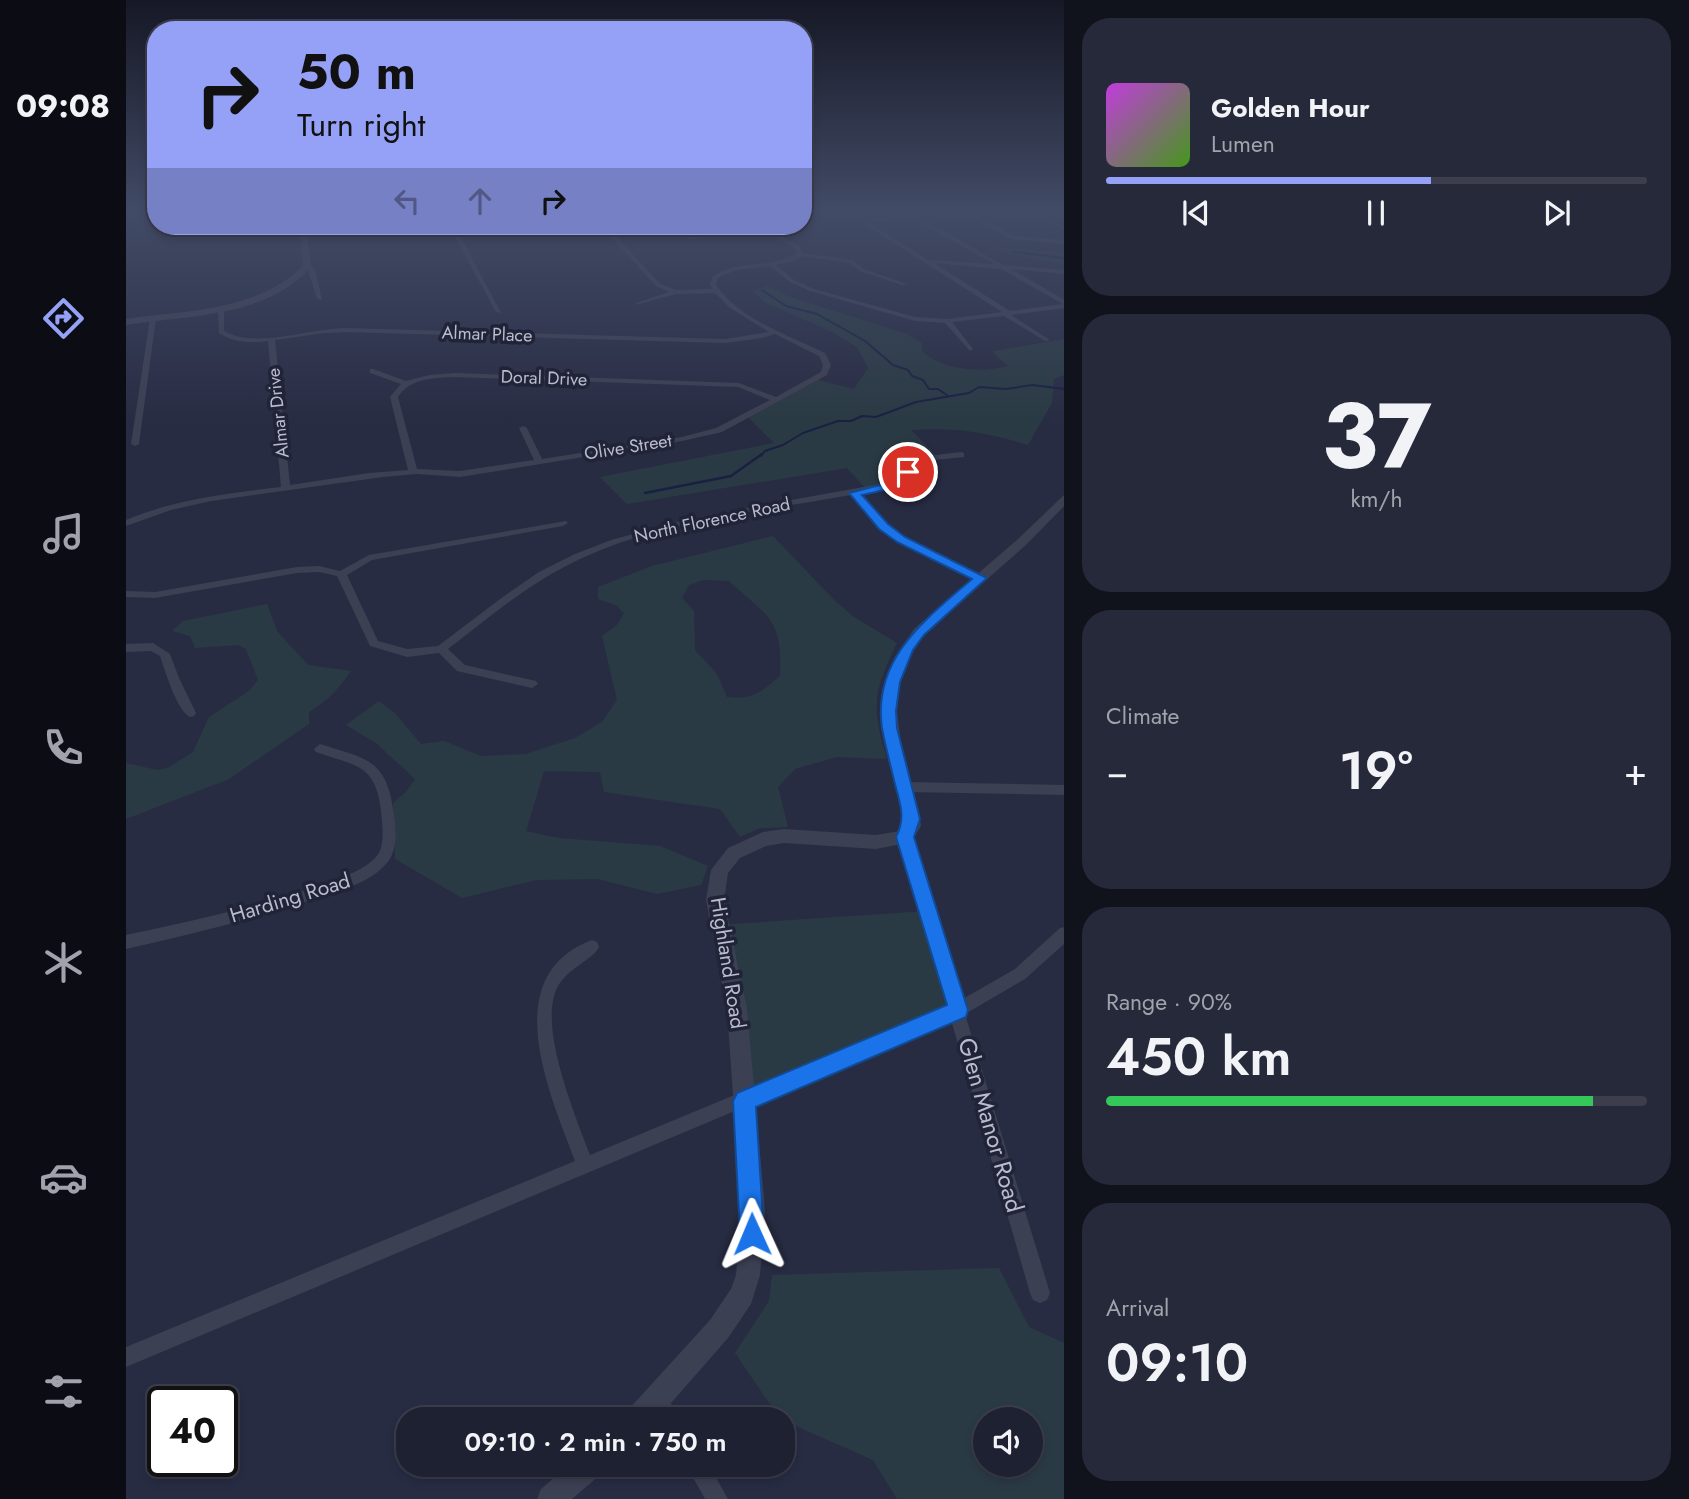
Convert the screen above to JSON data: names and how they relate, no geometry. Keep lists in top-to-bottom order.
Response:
{
  "streets": {
    "street": [
      "Almar Place",
      "Doral Drive",
      "Almar Drive",
      "Olive Street",
      "North Florence Road",
      "Harding Road",
      "Highland Road",
      "Glen Manor Road"
    ]
  },
  "crossings": [
    ["Almar Place", "Almar Drive"],
    ["Almar Place", "Olive Street"],
    ["Doral Drive", "Olive Street"],
    ["Almar Drive", "Olive Street"],
    ["Highland Road", "Glen Manor Road"]
  ],
  "page": {
    "tabs": "09:08",
    "turn": ["50 m", "Turn right"],
    "song": ["Golden Hour", "Lumen"],
    "tile": [
      ["37", "km/h"],
      "Climate",
      ["Range · 90%", "450 km"],
      ["Arrival", "09:10"]
    ],
    "heat": ["−", "19°", "+"],
    "limit": "40",
    "trip": "09:10 · 2 min · 750 m"
  }
}
